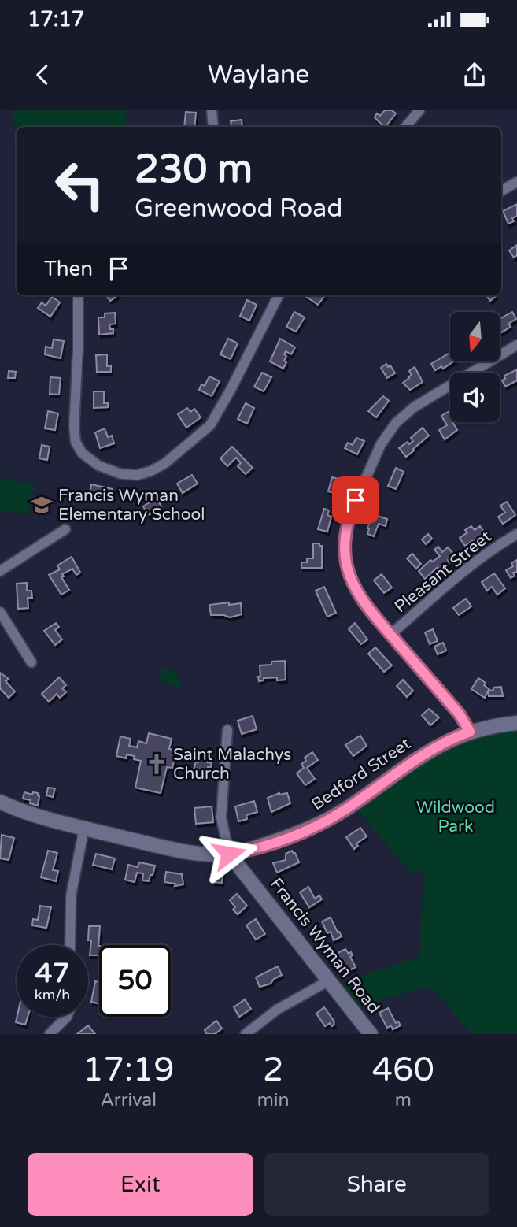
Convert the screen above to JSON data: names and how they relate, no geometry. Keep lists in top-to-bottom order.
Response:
{
  "streets": {
    "main road": ["Bedford Street", "Francis Wyman Road"],
    "street": ["Pleasant Street"]
  },
  "crossings": [
    ["Bedford Street", "Francis Wyman Road"]
  ],
  "parks": ["Wildwood Park"],
  "places": {
    "school or university": ["Francis Wyman Elementary School"],
    "church": ["Saint Malachys Church"]
  },
  "north": "bottom",
  "page": {
    "status": "17:17",
    "header": "Waylane",
    "turn": ["230 m", "Greenwood Road"],
    "then": "Then",
    "speed": "47 km/h",
    "limit": "50",
    "eta": [
      "17:19",
      "Arrival",
      "2",
      "min",
      "460",
      "m"
    ],
    "buttons": ["Exit", "Share"]
  }
}
